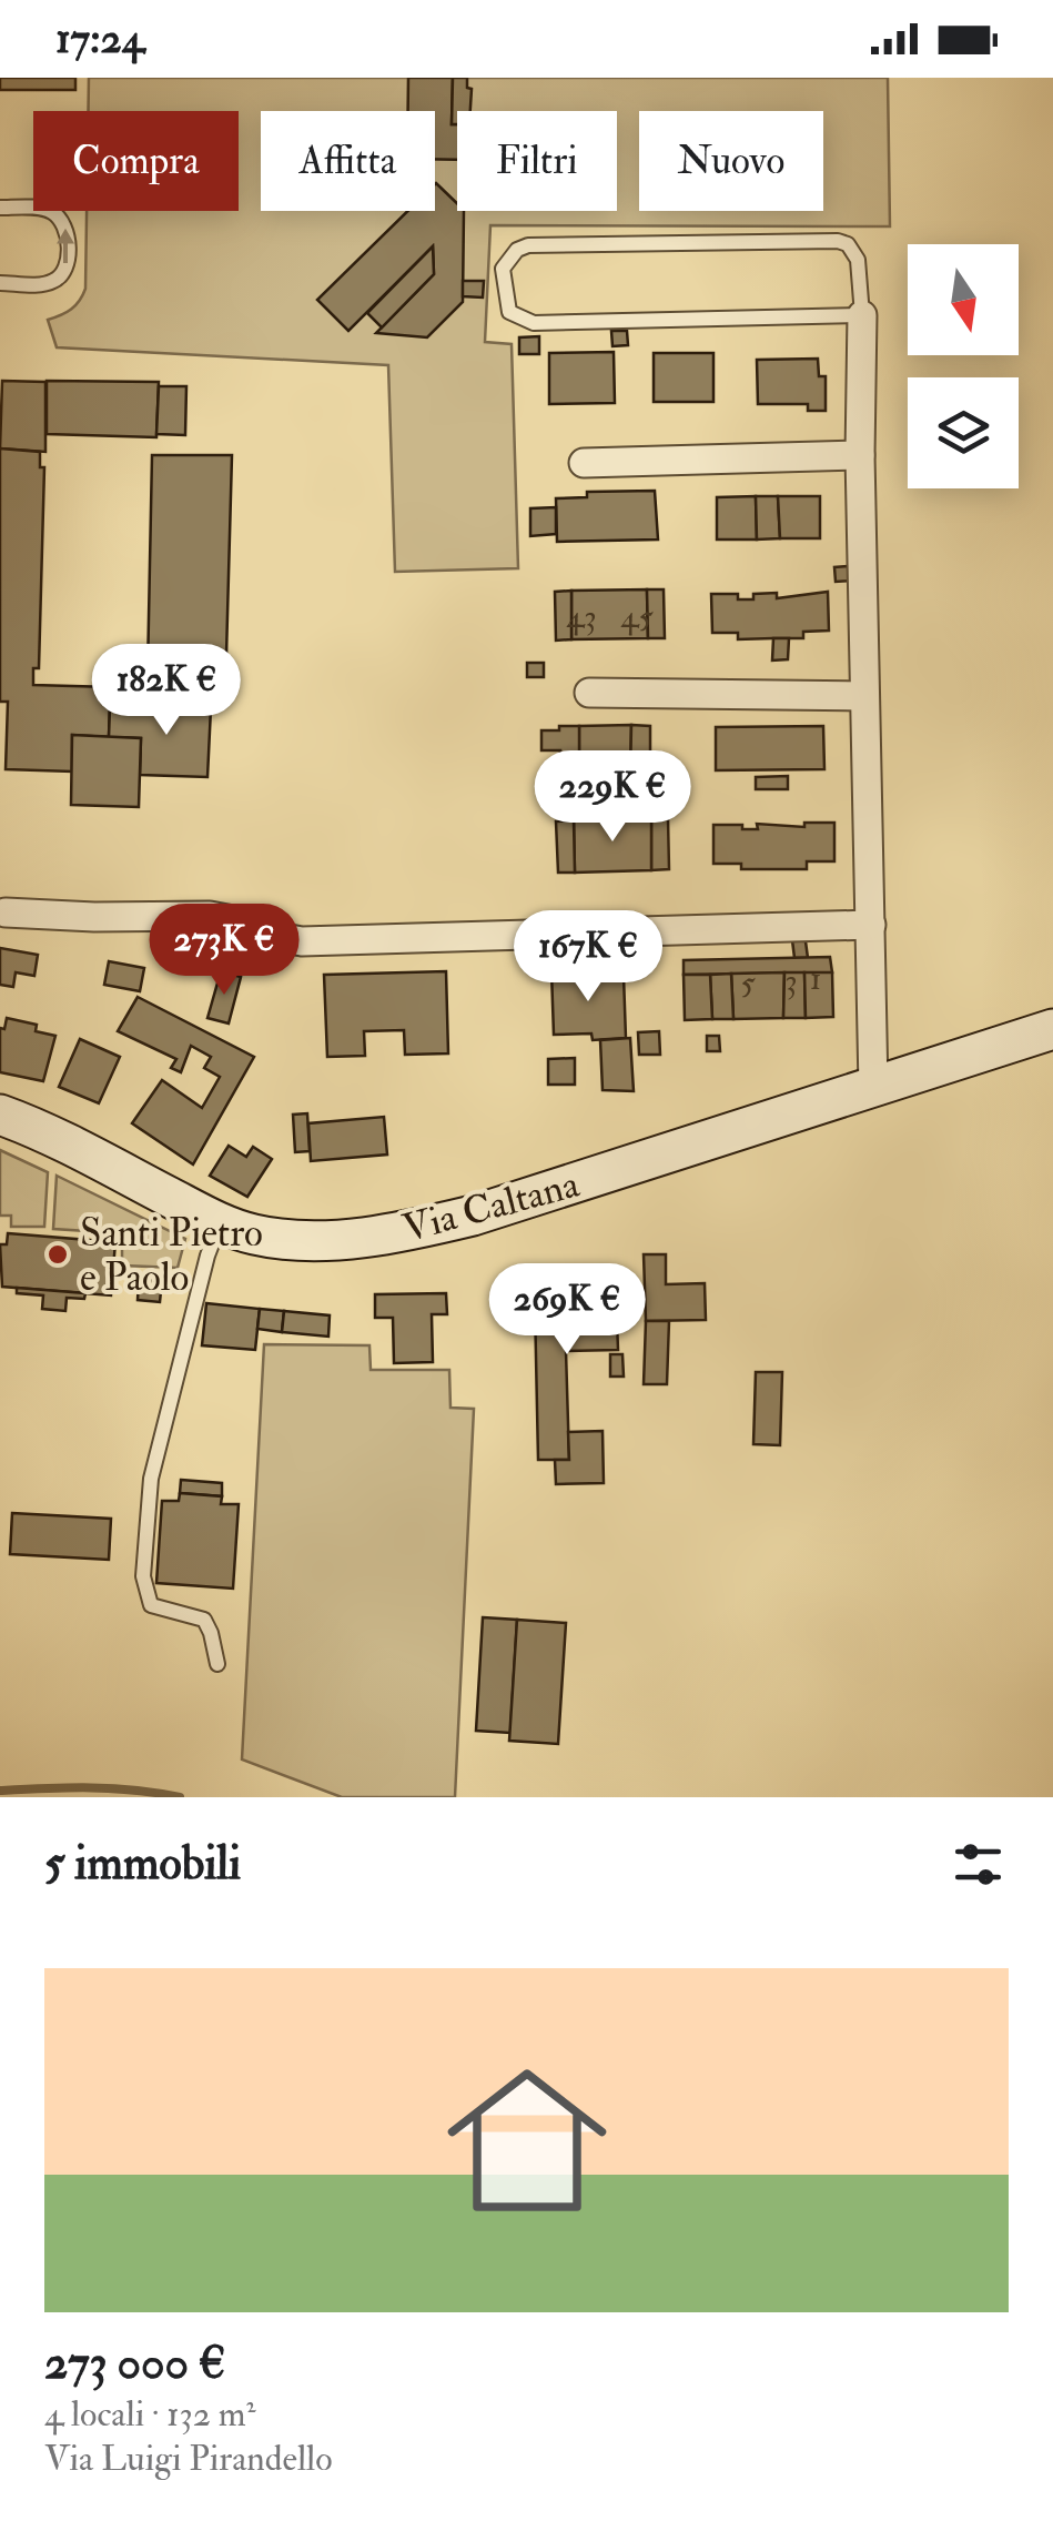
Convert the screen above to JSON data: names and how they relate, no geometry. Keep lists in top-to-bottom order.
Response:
{
  "streets": {
    "main road": ["Via Caltana"]
  },
  "places": ["Santi Pietro e Paolo"],
  "house_numbers": [
    "43",
    "45",
    "1",
    "3",
    "5"
  ],
  "north": "bottom",
  "page": {
    "status": "17:24",
    "chip": [
      "Compra",
      "Affitta",
      "Filtri",
      "Nuovo"
    ],
    "price": [
      "182K €",
      "229K €",
      "273K €",
      "167K €",
      "269K €"
    ],
    "heading": "5 immobili",
    "list": [
      {
        "name": "273 000 €",
        "note": "4 locali · 132 m² · Via Luigi Pirandello"
      }
    ]
  }
}
